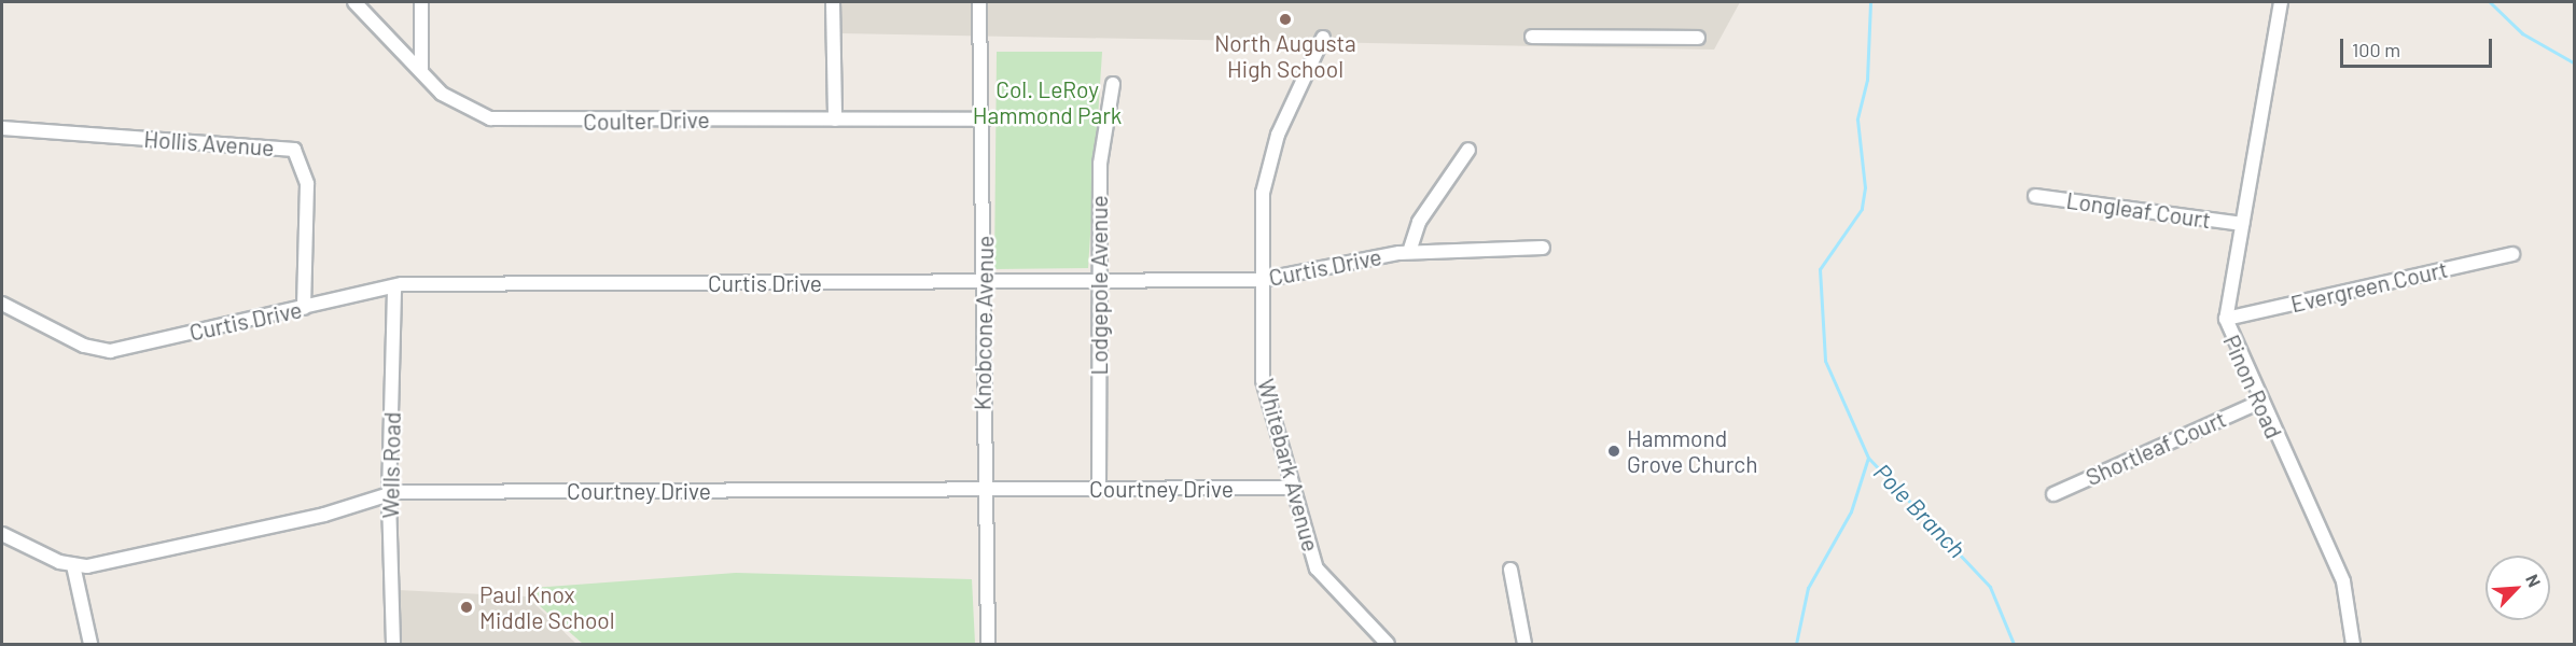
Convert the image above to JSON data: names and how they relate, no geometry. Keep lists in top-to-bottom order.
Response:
{
  "streets": {
    "street": [
      "Coulter Drive",
      "Hollis Avenue",
      "Longleaf Court",
      "Curtis Drive",
      "Lodgepole Avenue",
      "Evergreen Court",
      "Knobcone Avenue",
      "Pinon Road",
      "Shortleaf Court",
      "Wells Road",
      "Whitebark Avenue",
      "Courtney Drive"
    ]
  },
  "crossings": [
    ["Coulter Drive", "Knobcone Avenue"],
    ["Hollis Avenue", "Curtis Drive"],
    ["Longleaf Court", "Pinon Road"],
    ["Curtis Drive", "Lodgepole Avenue"],
    ["Curtis Drive", "Knobcone Avenue"],
    ["Curtis Drive", "Wells Road"],
    ["Curtis Drive", "Whitebark Avenue"],
    ["Lodgepole Avenue", "Courtney Drive"],
    ["Evergreen Court", "Pinon Road"],
    ["Knobcone Avenue", "Courtney Drive"],
    ["Pinon Road", "Shortleaf Court"],
    ["Wells Road", "Courtney Drive"],
    ["Whitebark Avenue", "Courtney Drive"]
  ],
  "water": ["Pole Branch"],
  "parks": ["Col. LeRoy Hammond Park"],
  "places": ["North Augusta High School", "Hammond Grove Church", "Paul Knox Middle School"],
  "scale_bar": "100 m",
  "north": "top right"
}
